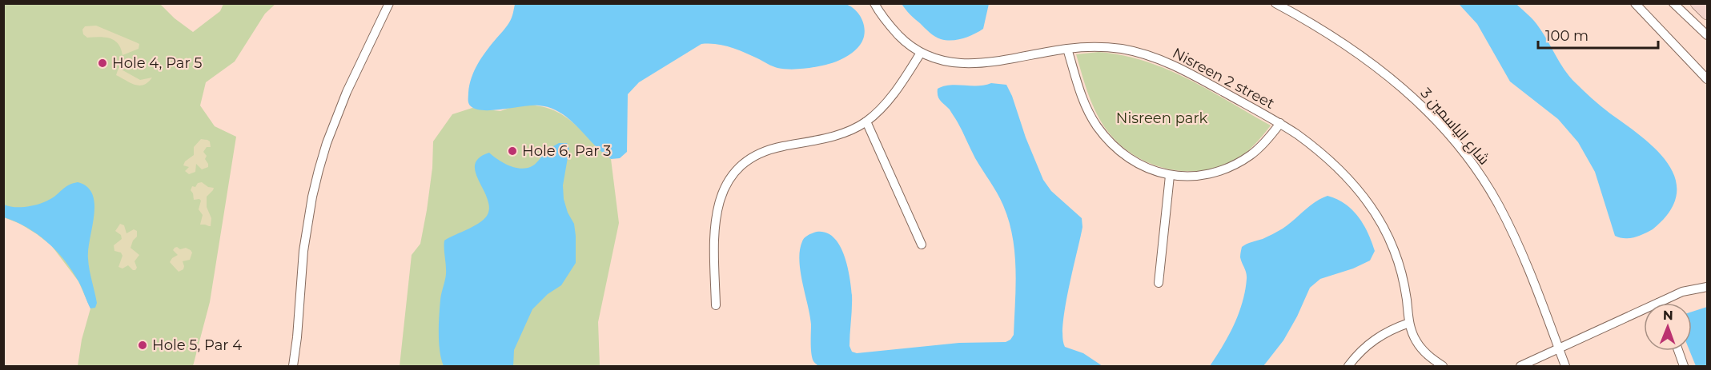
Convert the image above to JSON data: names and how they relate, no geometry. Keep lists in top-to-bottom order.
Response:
{
  "streets": {
    "street": ["Nisreen 2 street", "شارع الياسمين 3"]
  },
  "parks": ["Nisreen park"],
  "places": ["Hole 4, Par 5", "Hole 6, Par 3", "Hole 5, Par 4"],
  "scale_bar": "100 m",
  "north": "top"
}
